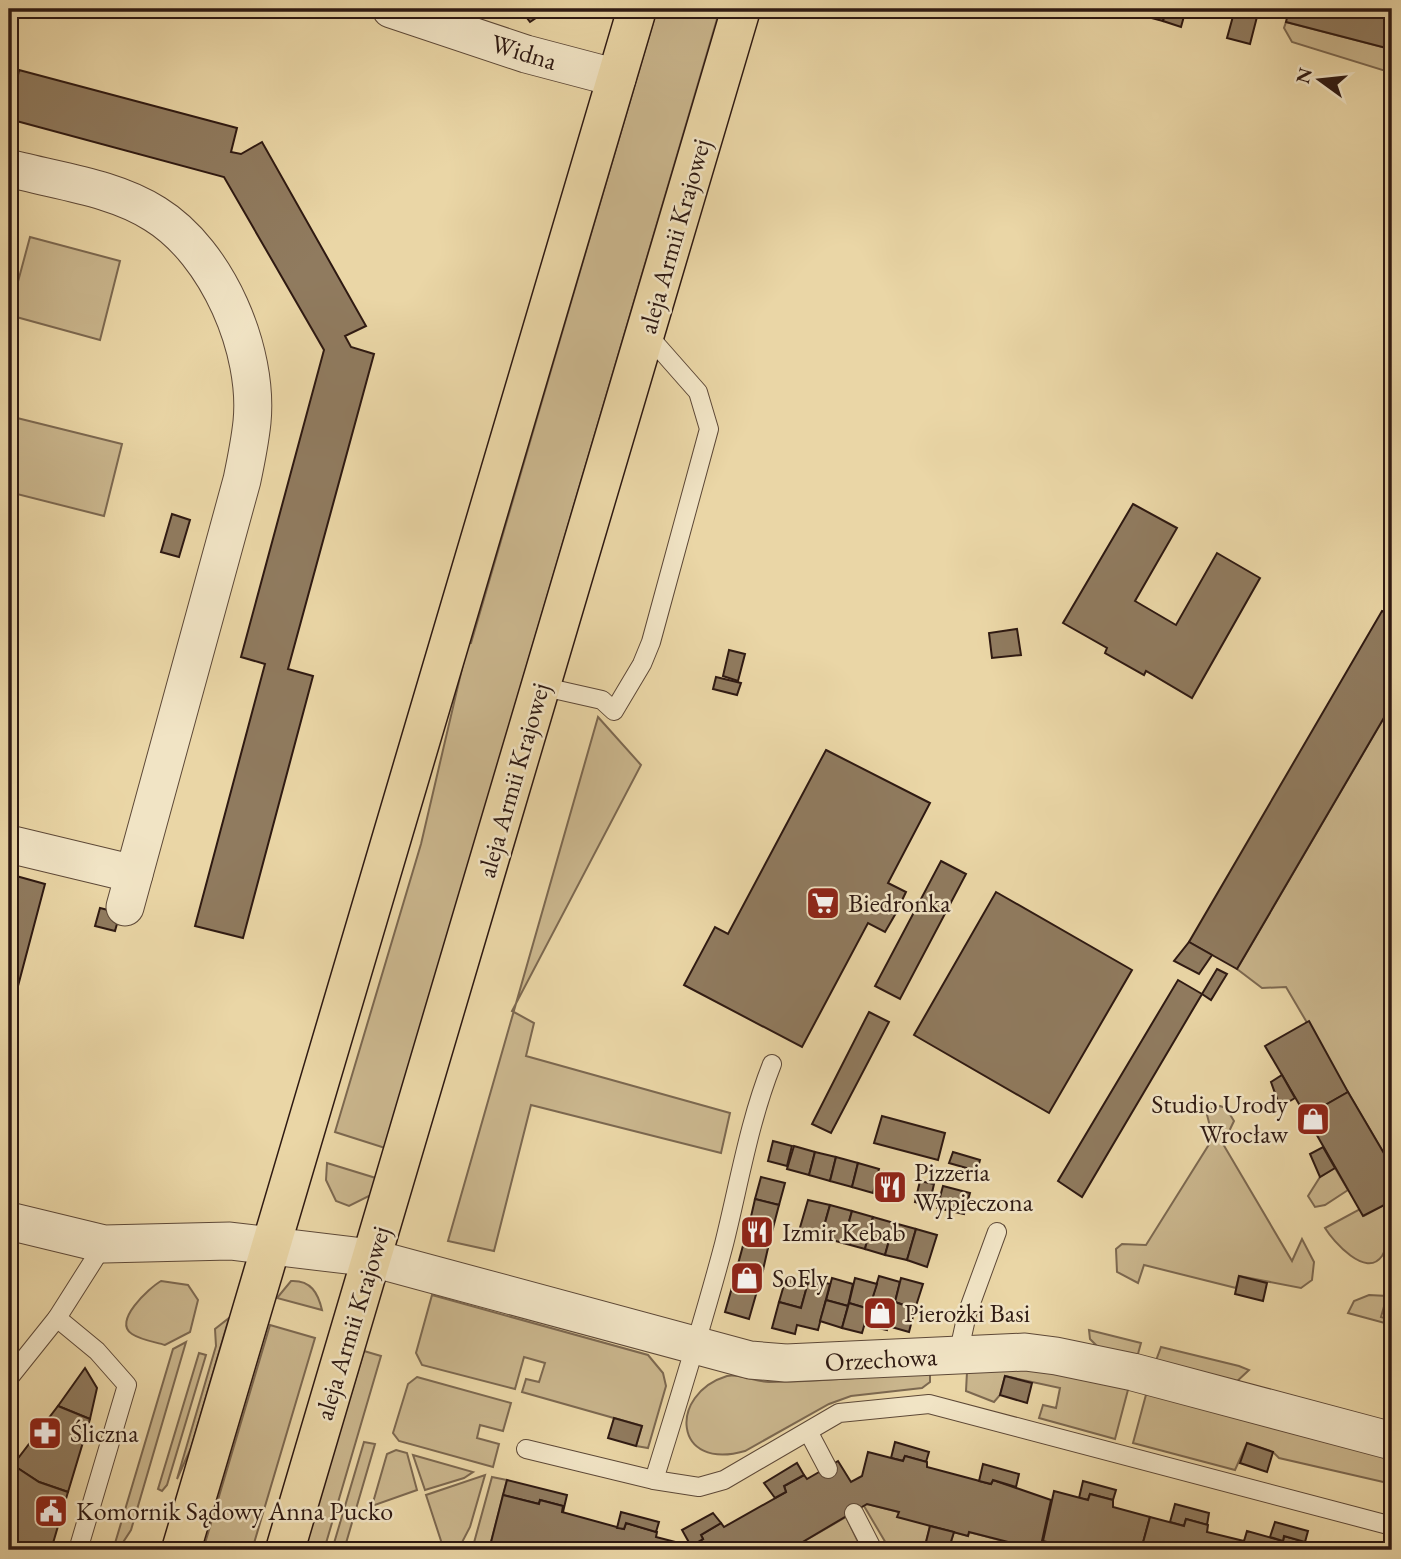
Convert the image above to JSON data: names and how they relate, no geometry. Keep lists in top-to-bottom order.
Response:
{
  "streets": {
    "main road": ["aleja Armii Krajowej"],
    "street": ["Widna", "Orzechowa"]
  },
  "crossings": [
    ["aleja Armii Krajowej", "Orzechowa"]
  ],
  "places": {
    "supermarket": ["Biedronka"],
    "shop": ["Studio Urody Wrocław", "SoFly", "Pierożki Basi"],
    "restaurant": ["Pizzeria Wypieczona", "Izmir Kebab"],
    "pharmacy": ["Śliczna"],
    "public building": ["Komornik Sądowy Anna Pucko"]
  },
  "north": "left"
}
